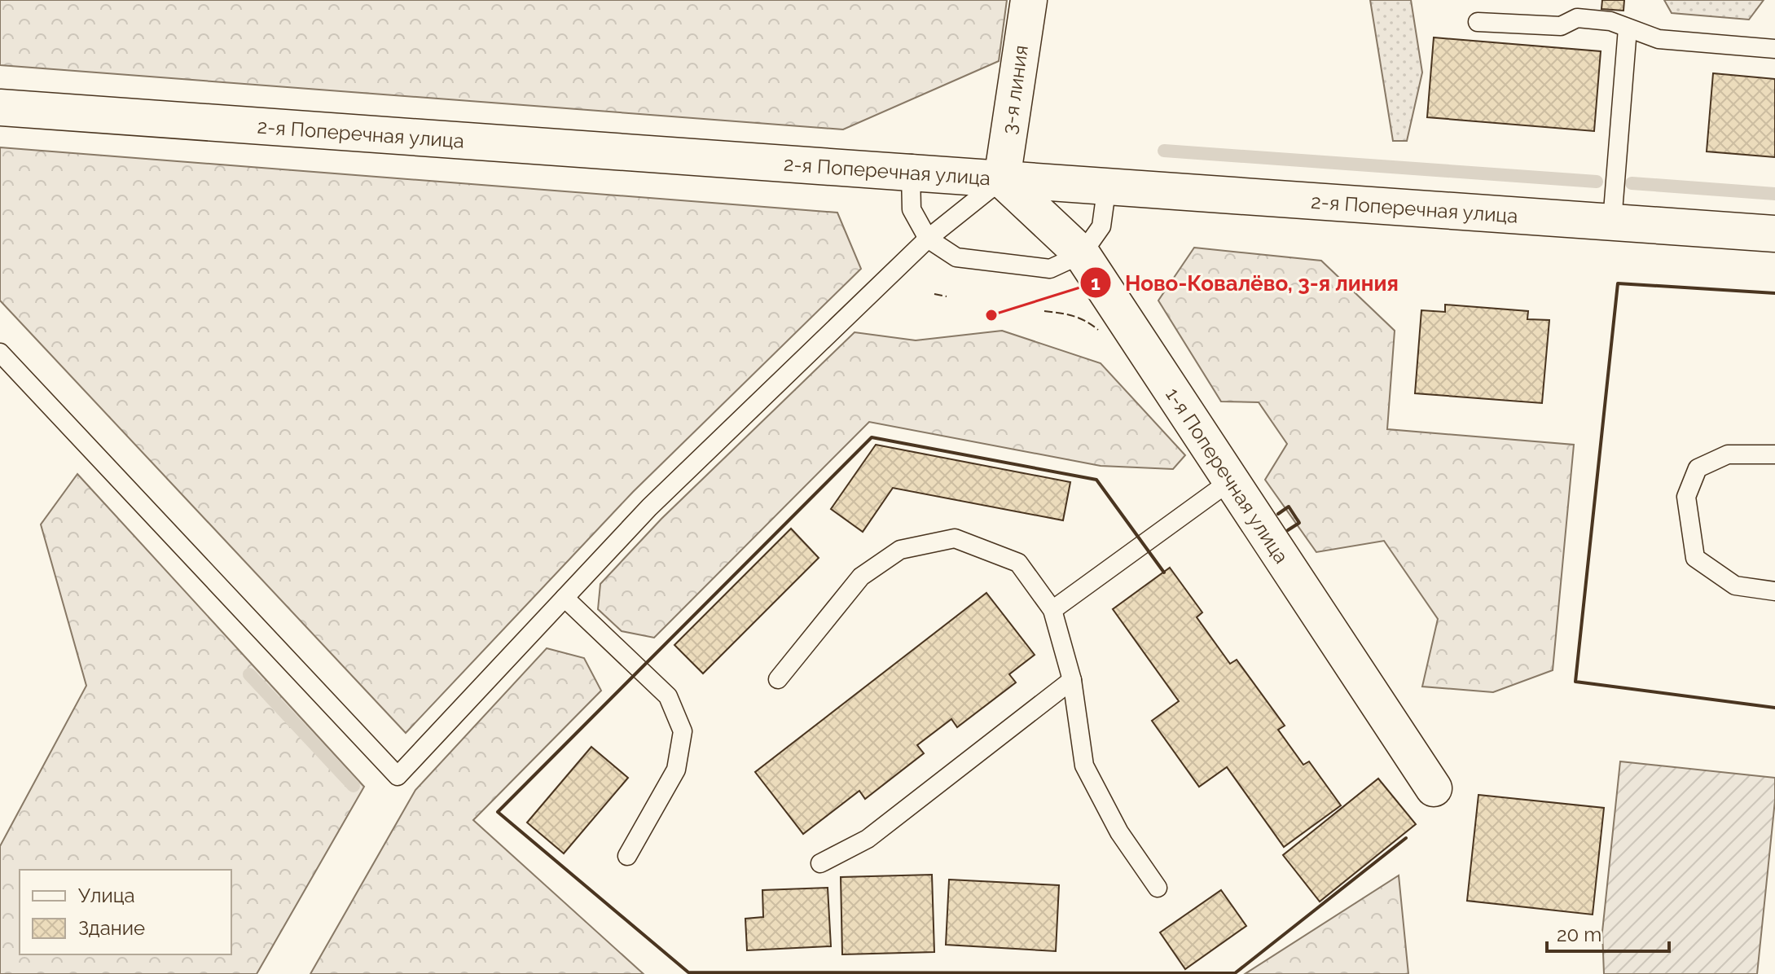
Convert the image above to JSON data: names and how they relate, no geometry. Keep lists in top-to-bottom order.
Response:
{
  "streets": {
    "street": ["3-я линия", "2-я Поперечная улица", "1-я Поперечная улица"]
  },
  "crossings": [
    ["3-я линия", "2-я Поперечная улица"],
    ["3-я линия", "1-я Поперечная улица"],
    ["2-я Поперечная улица", "1-я Поперечная улица"]
  ],
  "places": ["Ново-Ковалёво, 3-я линия"],
  "legend": ["Улица", "Здание"],
  "scale_bar": "20 m"
}
